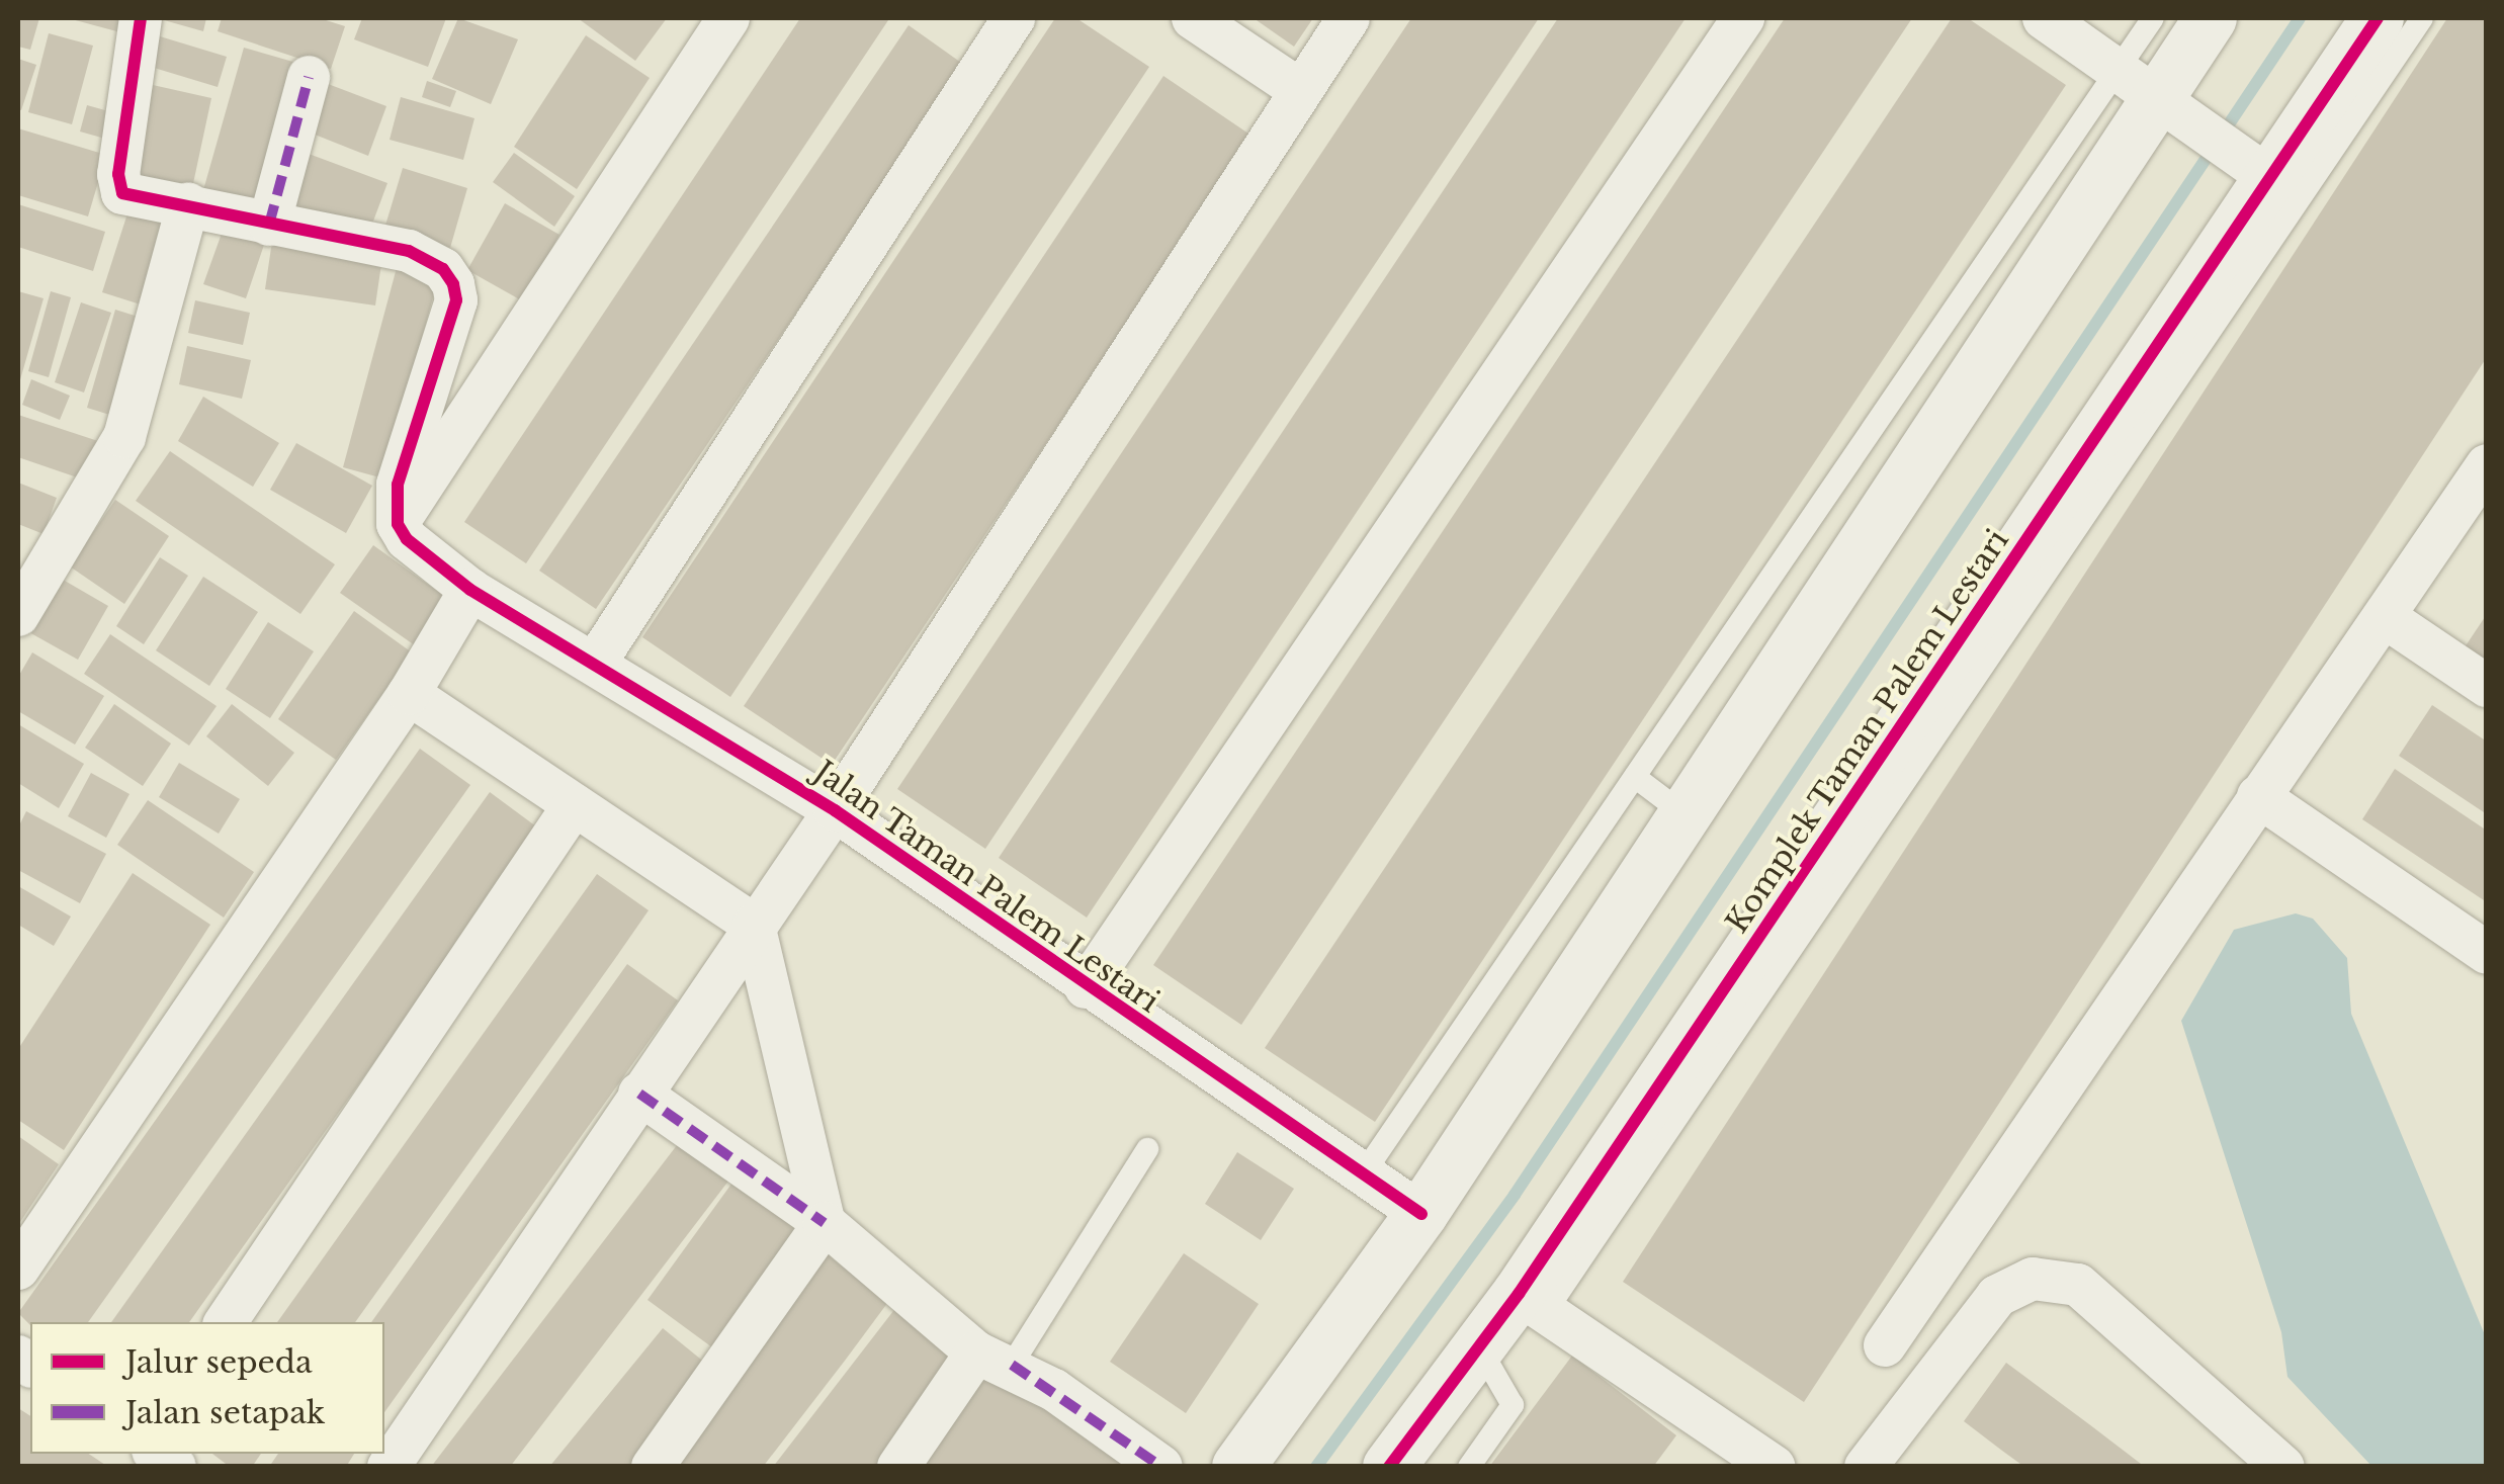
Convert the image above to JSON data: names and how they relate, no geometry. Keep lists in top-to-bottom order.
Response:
{
  "streets": {
    "street": ["Komplek Taman Palem Lestari", "Jalan Taman Palem Lestari"]
  },
  "legend": ["Jalur sepeda", "Jalan setapak"]
}
